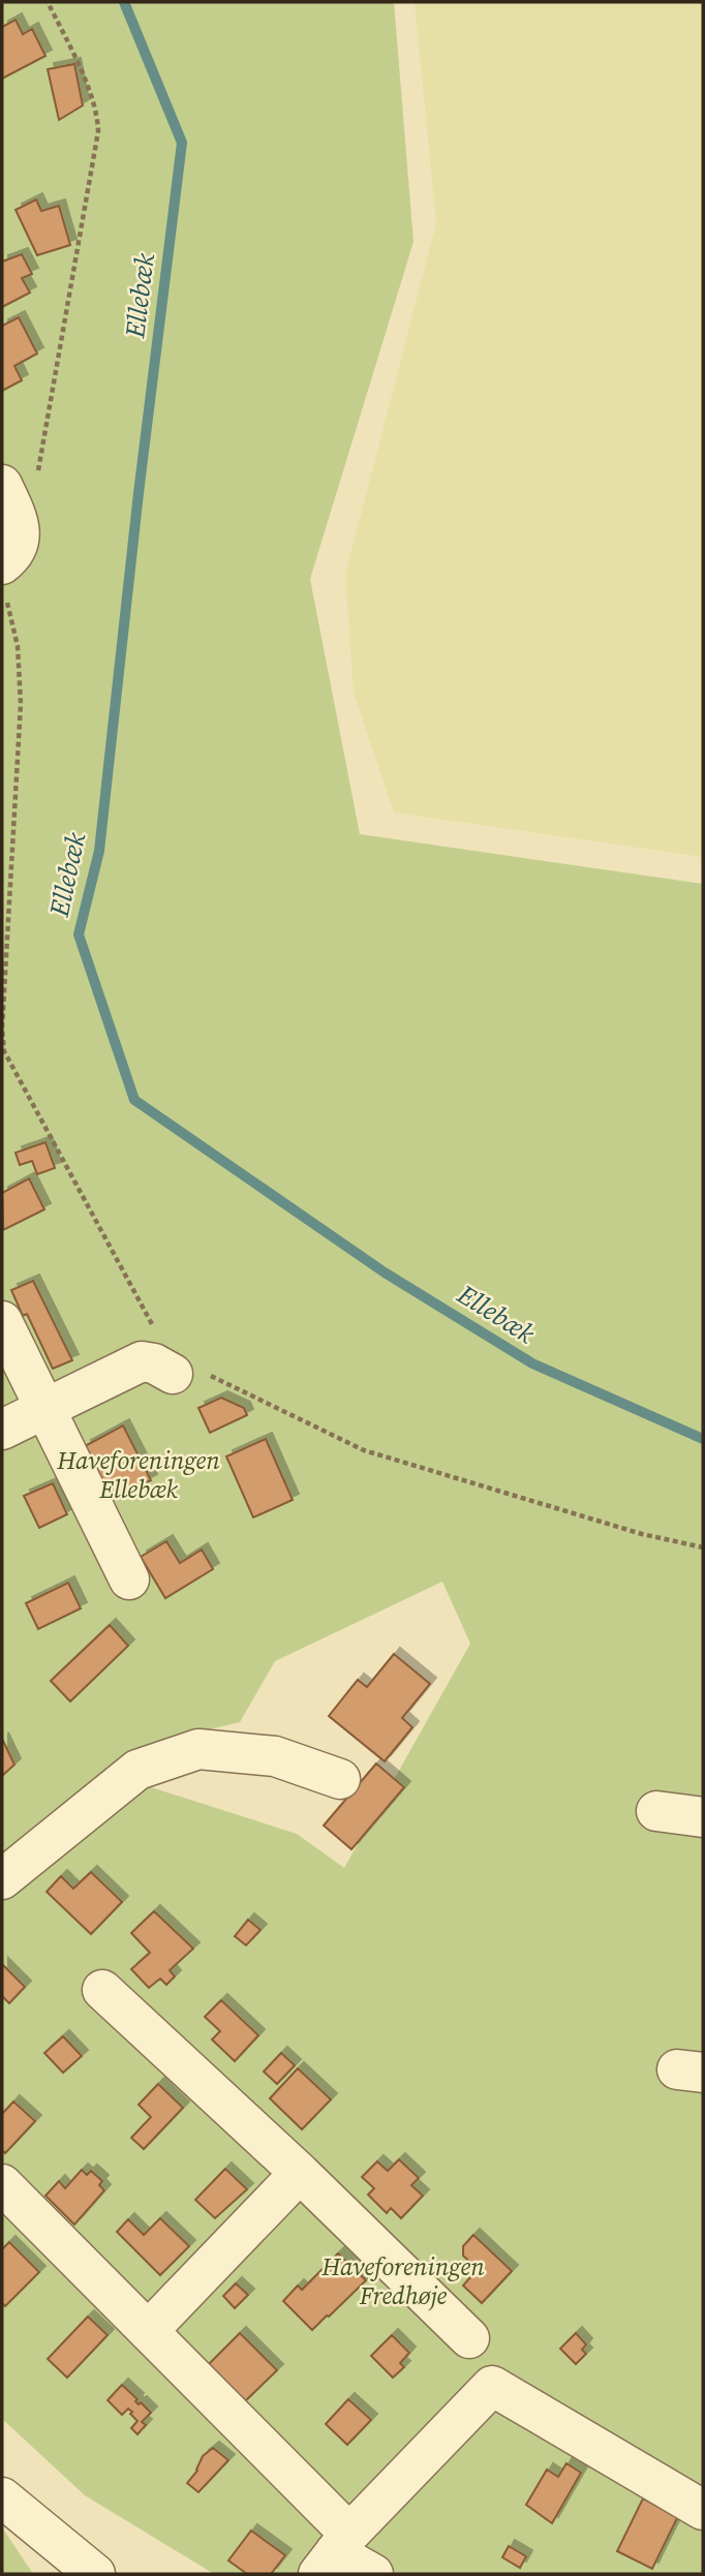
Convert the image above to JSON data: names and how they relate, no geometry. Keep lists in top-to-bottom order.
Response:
{
  "water": ["Ellebæk"],
  "parks": ["Haveforeningen Ellebæk", "Haveforeningen Fredhøje"]
}
